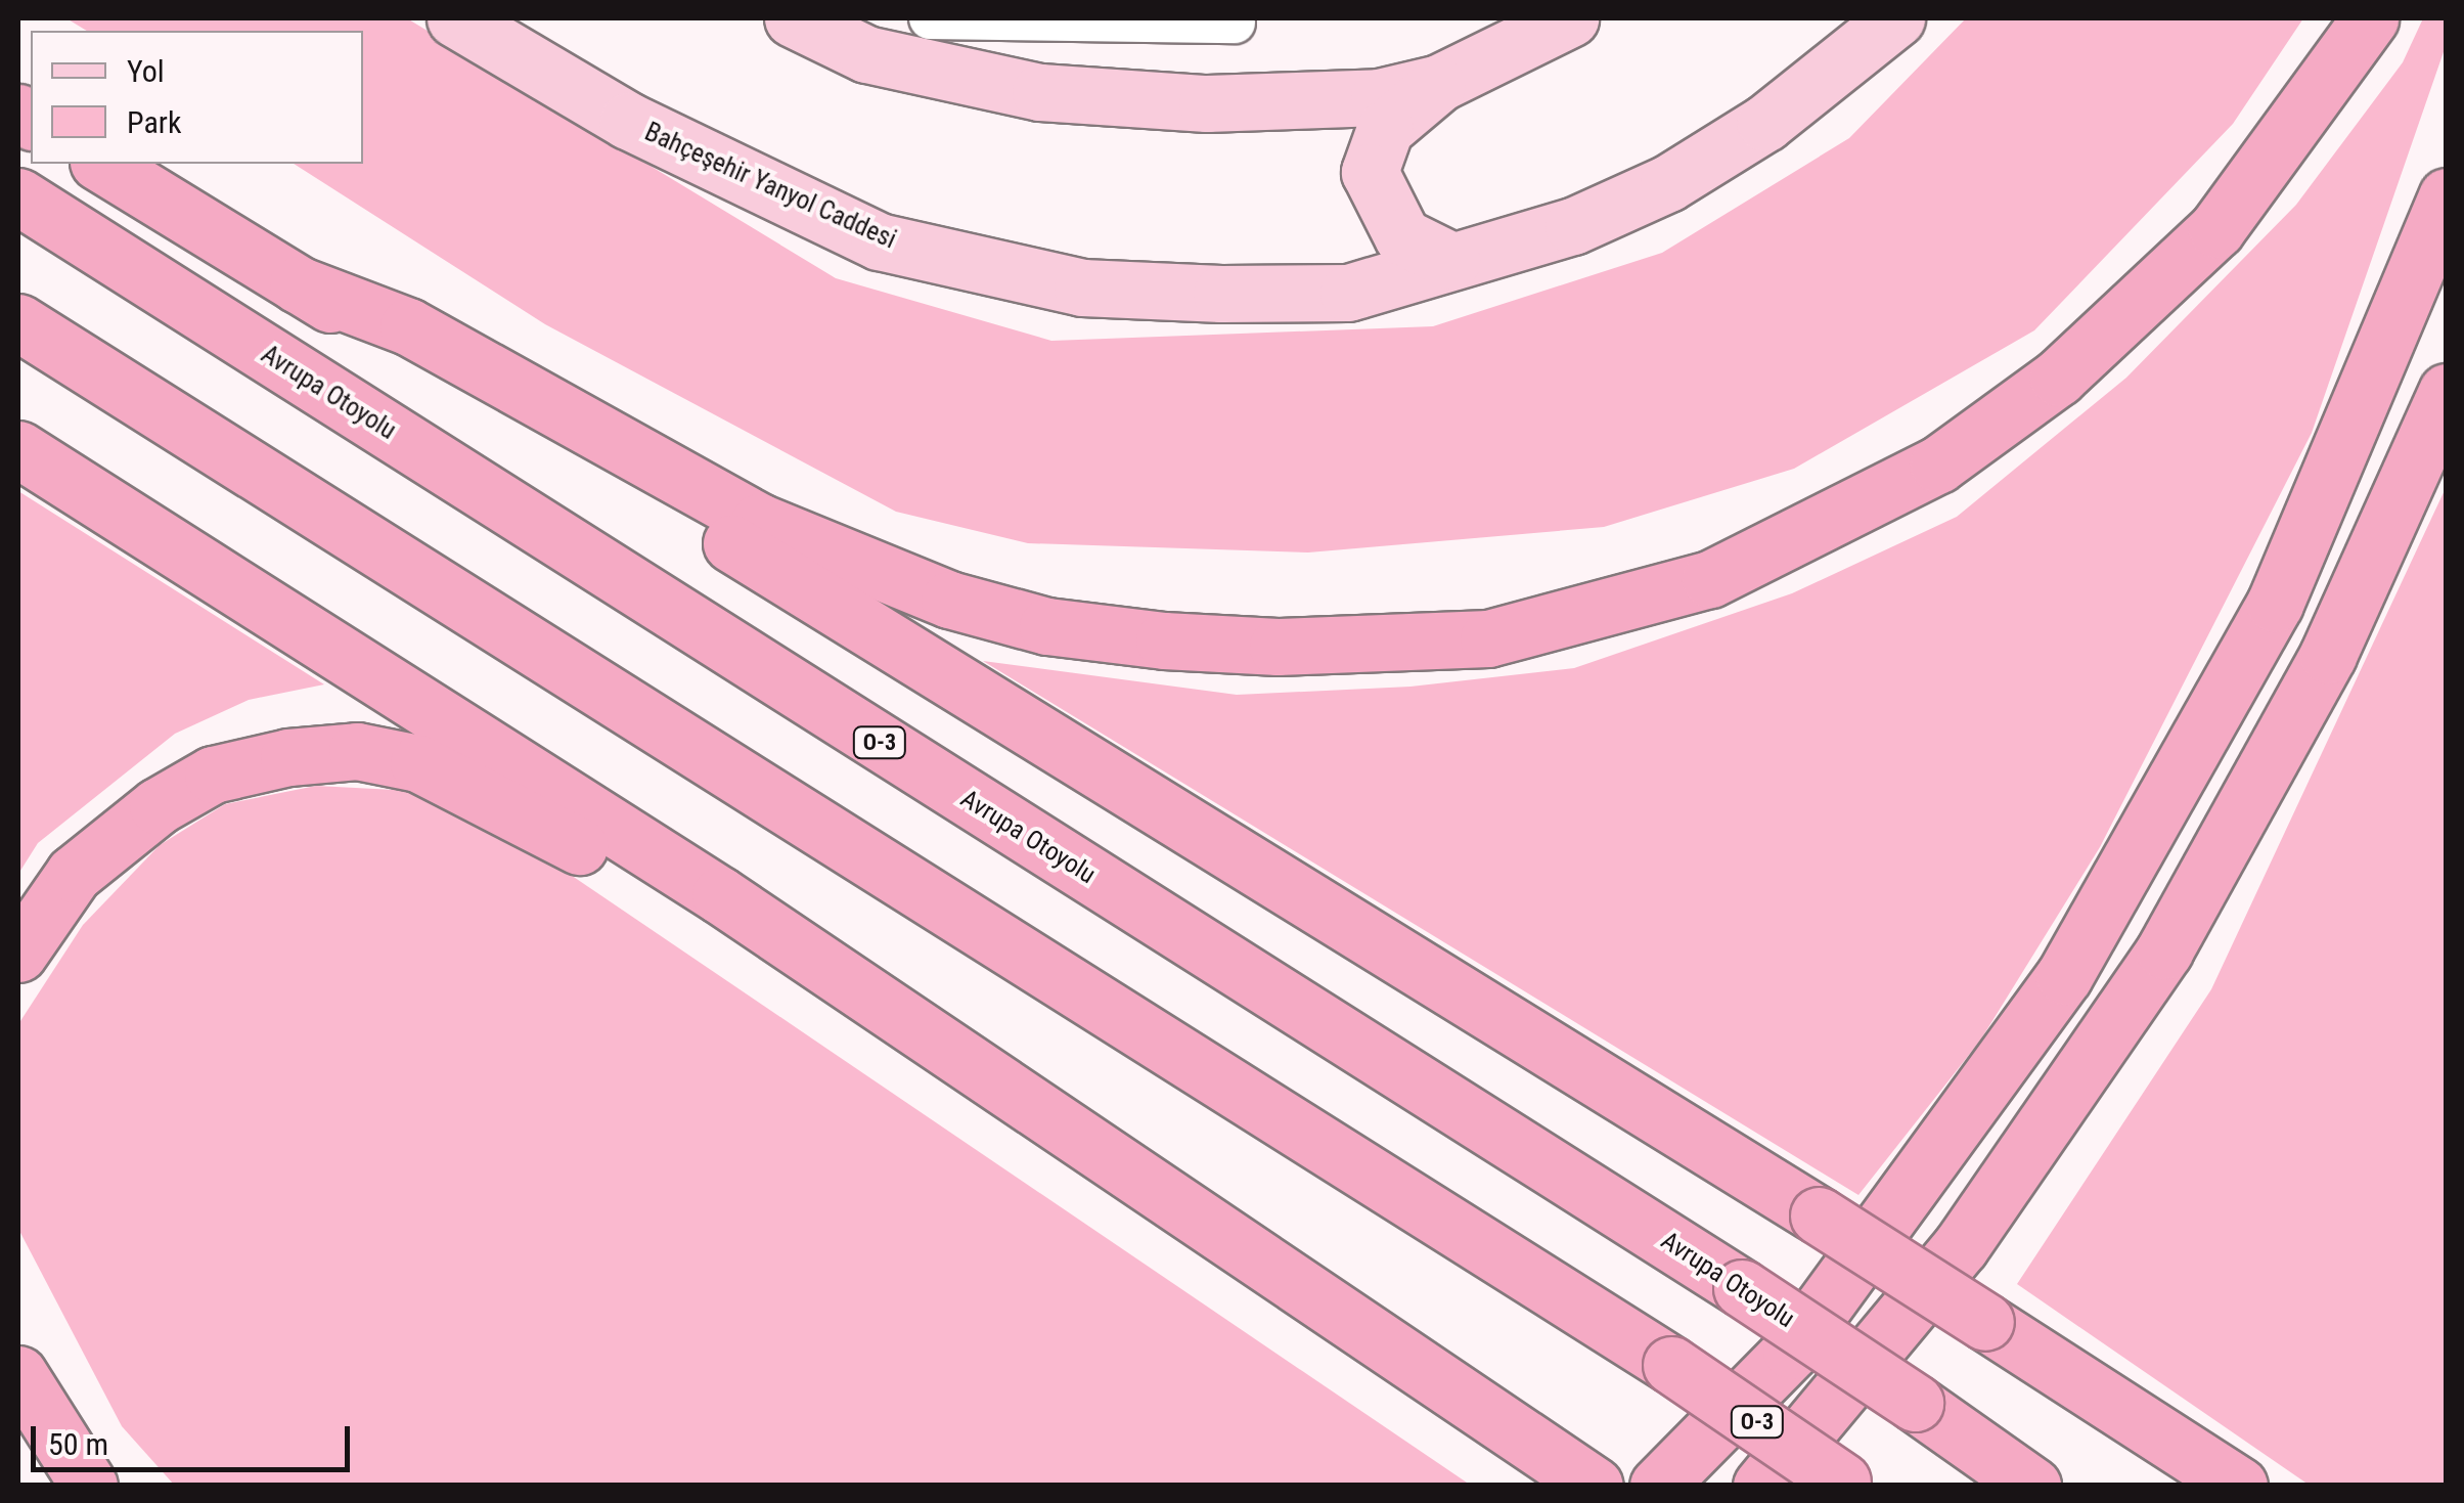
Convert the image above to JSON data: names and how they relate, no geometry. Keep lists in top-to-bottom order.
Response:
{
  "streets": {
    "highway": ["Avrupa Otoyolu", "O-3"],
    "main road": ["Bahçeşehir Yanyol Caddesi"]
  },
  "legend": ["Yol", "Park"],
  "scale_bar": "50 m"
}
